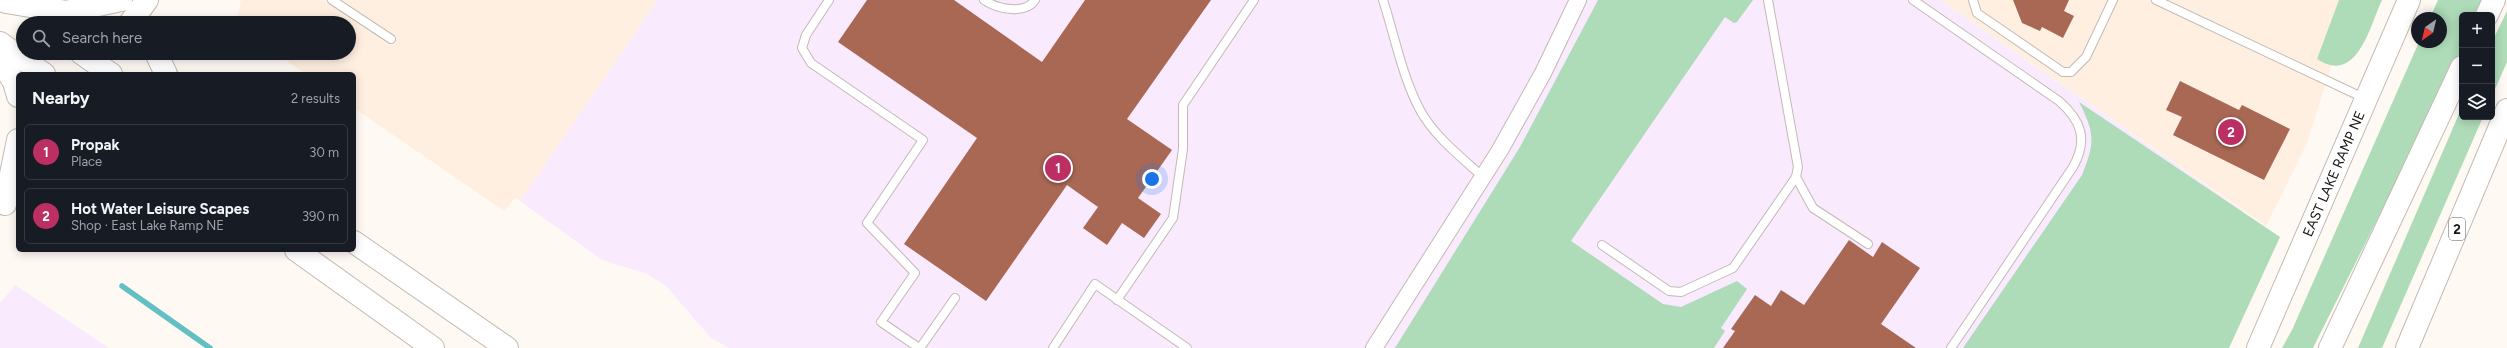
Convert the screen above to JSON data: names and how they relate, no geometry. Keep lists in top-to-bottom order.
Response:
{
  "streets": {
    "main road": ["EAST LAKE RAMP NE", "2"]
  },
  "north": "bottom left",
  "page": {
    "map_buttons": ["+", "−"],
    "search": "Search here",
    "heading": ["Nearby", "2 results"],
    "pins": ["2", "1"],
    "list": [
      {
        "mark": "1",
        "name": "Propak",
        "note": "Place",
        "value": "30 m"
      },
      {
        "mark": "2",
        "name": "Hot Water Leisure Scapes",
        "note": "Shop · East Lake Ramp NE",
        "value": "390 m"
      }
    ]
  }
}
